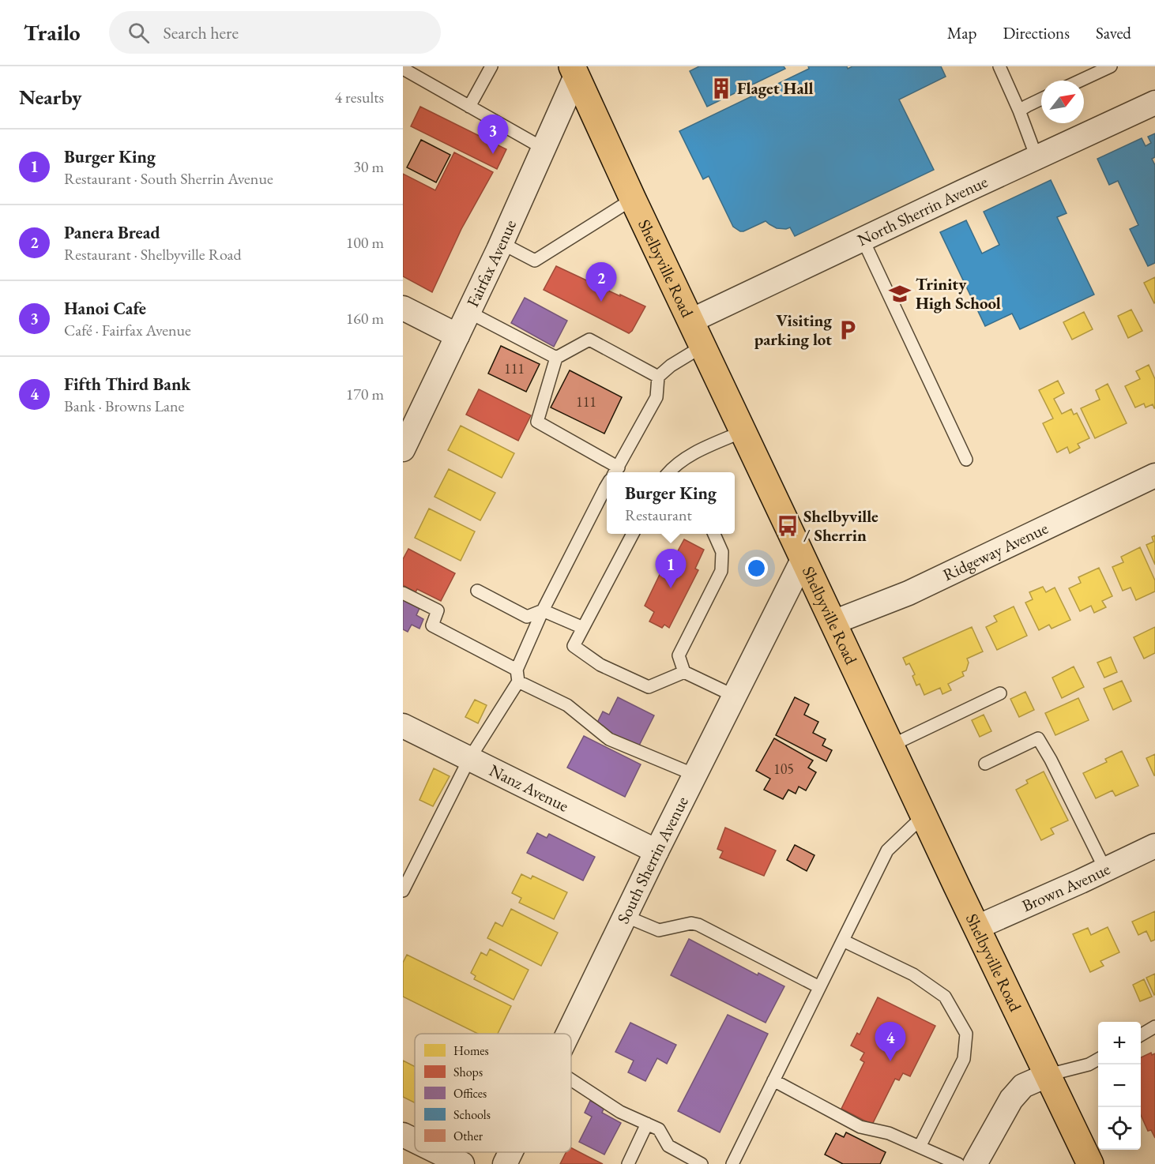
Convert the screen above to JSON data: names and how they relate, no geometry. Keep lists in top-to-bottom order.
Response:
{
  "streets": {
    "main road": ["Shelbyville Road"],
    "street": [
      "North Sherrin Avenue",
      "Fairfax Avenue",
      "Ridgeway Avenue",
      "Nanz Avenue",
      "South Sherrin Avenue",
      "Brown Avenue"
    ]
  },
  "crossings": [
    ["North Sherrin Avenue", "Shelbyville Road"],
    ["Fairfax Avenue", "Shelbyville Road"],
    ["Shelbyville Road", "Ridgeway Avenue"],
    ["Shelbyville Road", "South Sherrin Avenue"],
    ["Shelbyville Road", "Brown Avenue"],
    ["Nanz Avenue", "South Sherrin Avenue"]
  ],
  "places": {
    "building": ["Flaget Hall"],
    "school or university": ["Trinity High School"],
    "parking": ["Visiting parking lot"],
    "bus stop": ["Shelbyville / Sherrin"]
  },
  "house_numbers": ["111", "111", "105"],
  "legend": [
    "Homes",
    "Shops",
    "Offices",
    "Schools",
    "Other"
  ],
  "north": "top right",
  "page": {
    "header": "Trailo",
    "search": "Search here",
    "nav": ["Map", "Directions", "Saved"],
    "heading": ["Nearby", "4 results"],
    "pins": [
      "3",
      "2",
      "1",
      "4"
    ],
    "list": [
      {
        "mark": "1",
        "name": "Burger King",
        "note": "Restaurant · South Sherrin Avenue",
        "value": "30 m"
      },
      {
        "mark": "2",
        "name": "Panera Bread",
        "note": "Restaurant · Shelbyville Road",
        "value": "100 m"
      },
      {
        "mark": "3",
        "name": "Hanoi Cafe",
        "note": "Café · Fairfax Avenue",
        "value": "160 m"
      },
      {
        "mark": "4",
        "name": "Fifth Third Bank",
        "note": "Bank · Browns Lane",
        "value": "170 m"
      }
    ],
    "popup": ["Burger King", "Restaurant"],
    "map_buttons": ["+", "−"]
  }
}
